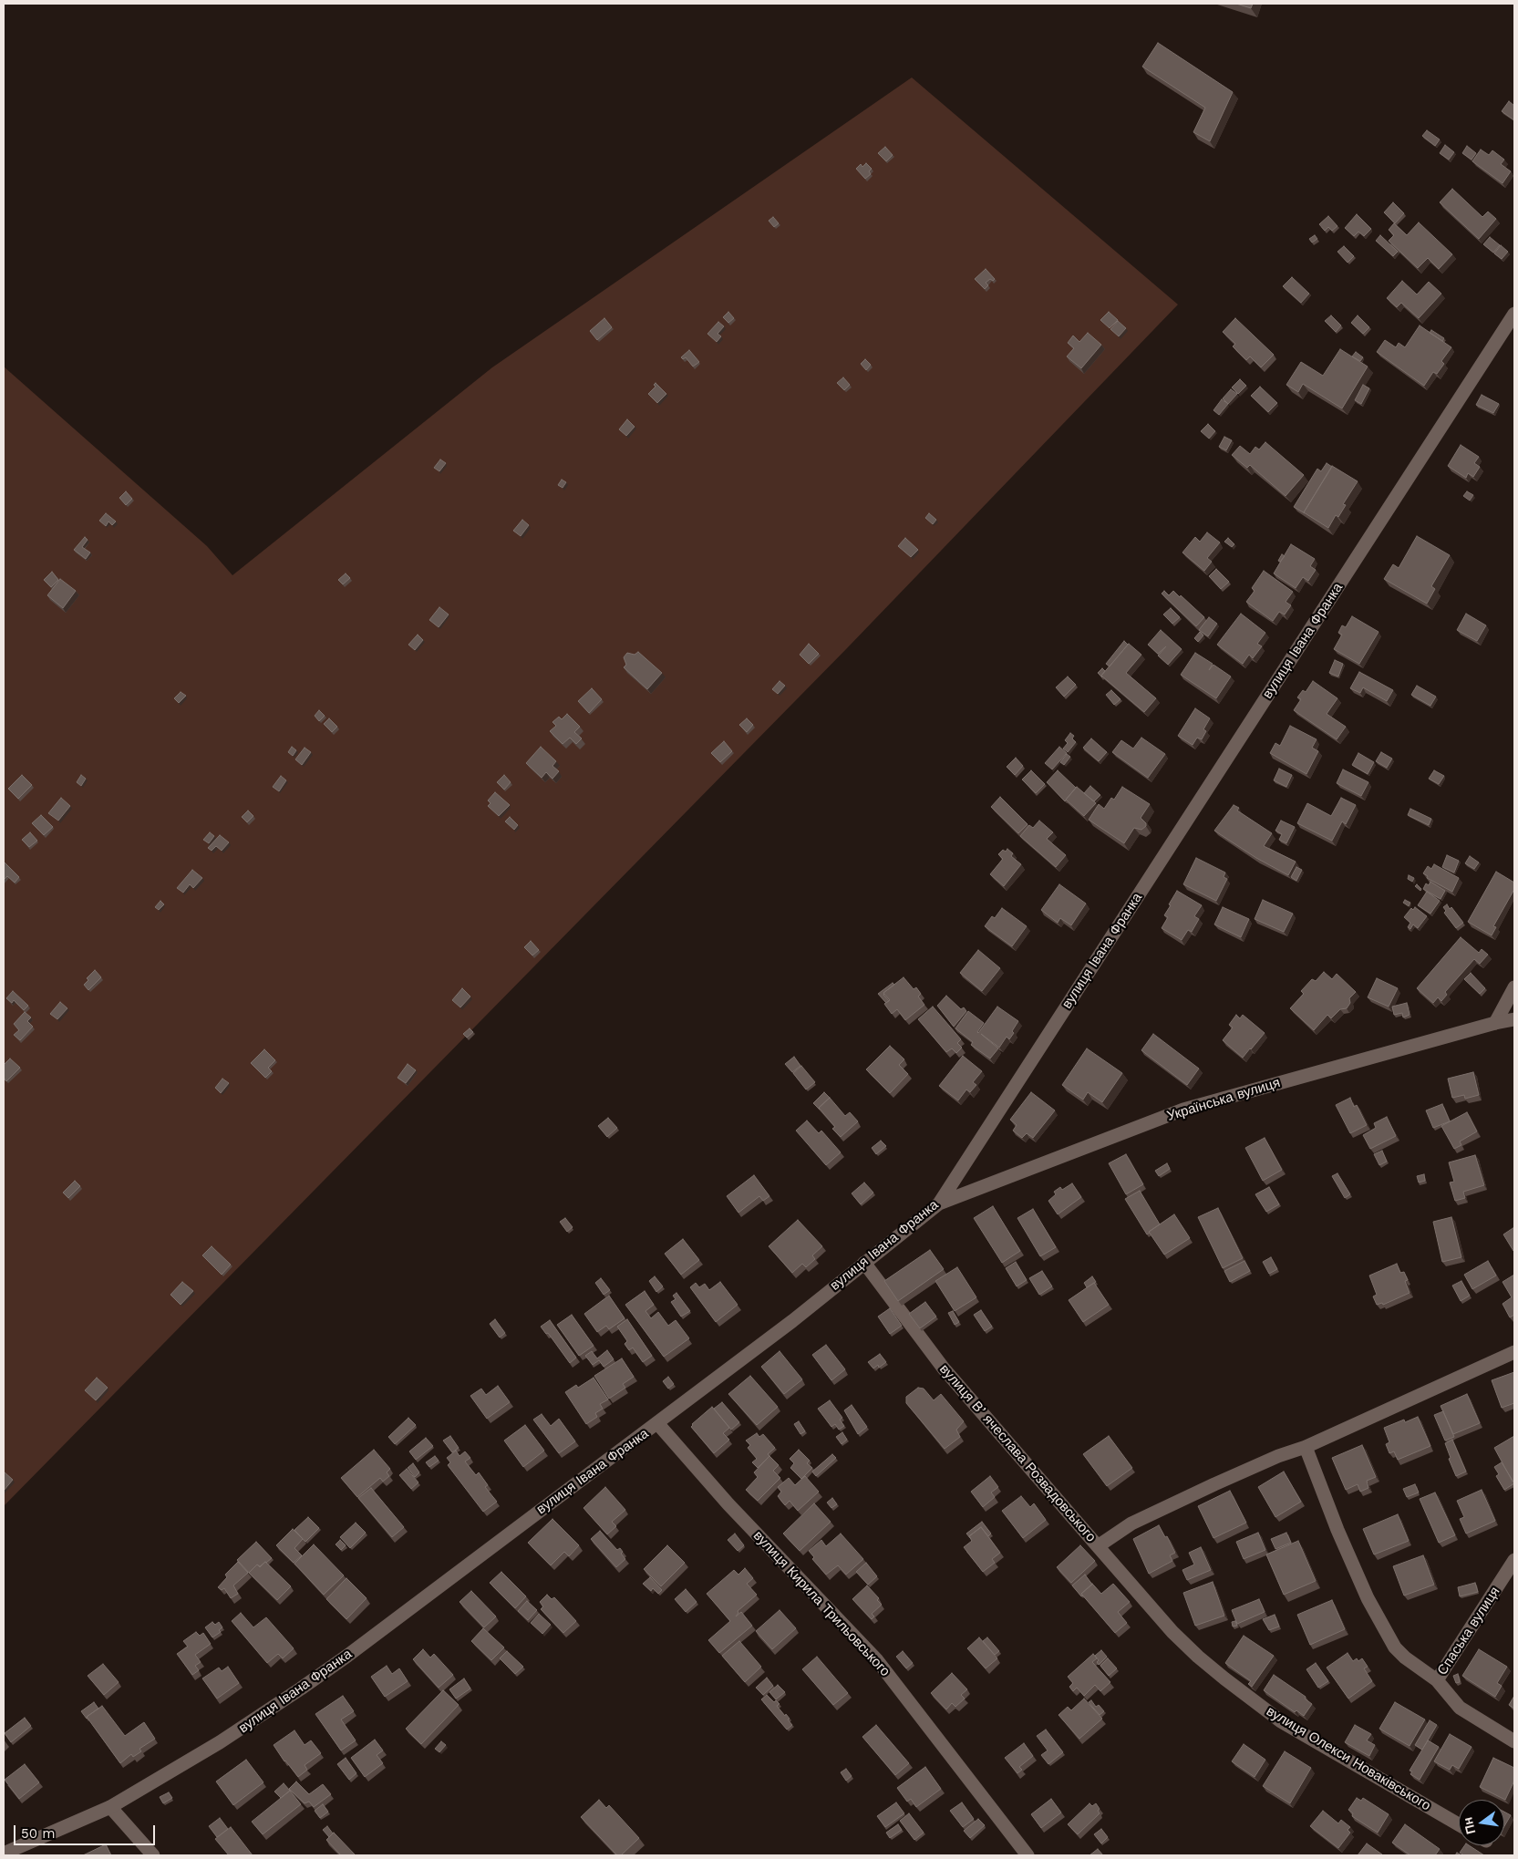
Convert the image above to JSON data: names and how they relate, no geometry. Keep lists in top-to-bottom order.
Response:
{
  "streets": {
    "street": [
      "вулиця Івана Франка",
      "Українська вулиця",
      "вулиця Вʼячеслава Розвадовського",
      "вулиця Кирила Трильовського",
      "Спаська вулиця",
      "вулиця Олекси Новаківського"
    ]
  },
  "crossings": [
    ["вулиця Івана Франка", "Українська вулиця"],
    ["вулиця Івана Франка", "вулиця Вʼячеслава Розвадовського"],
    ["вулиця Івана Франка", "вулиця Кирила Трильовського"],
    ["вулиця Вʼячеслава Розвадовського", "вулиця Олекси Новаківського"]
  ],
  "scale_bar": "50 m",
  "north": "left"
}
